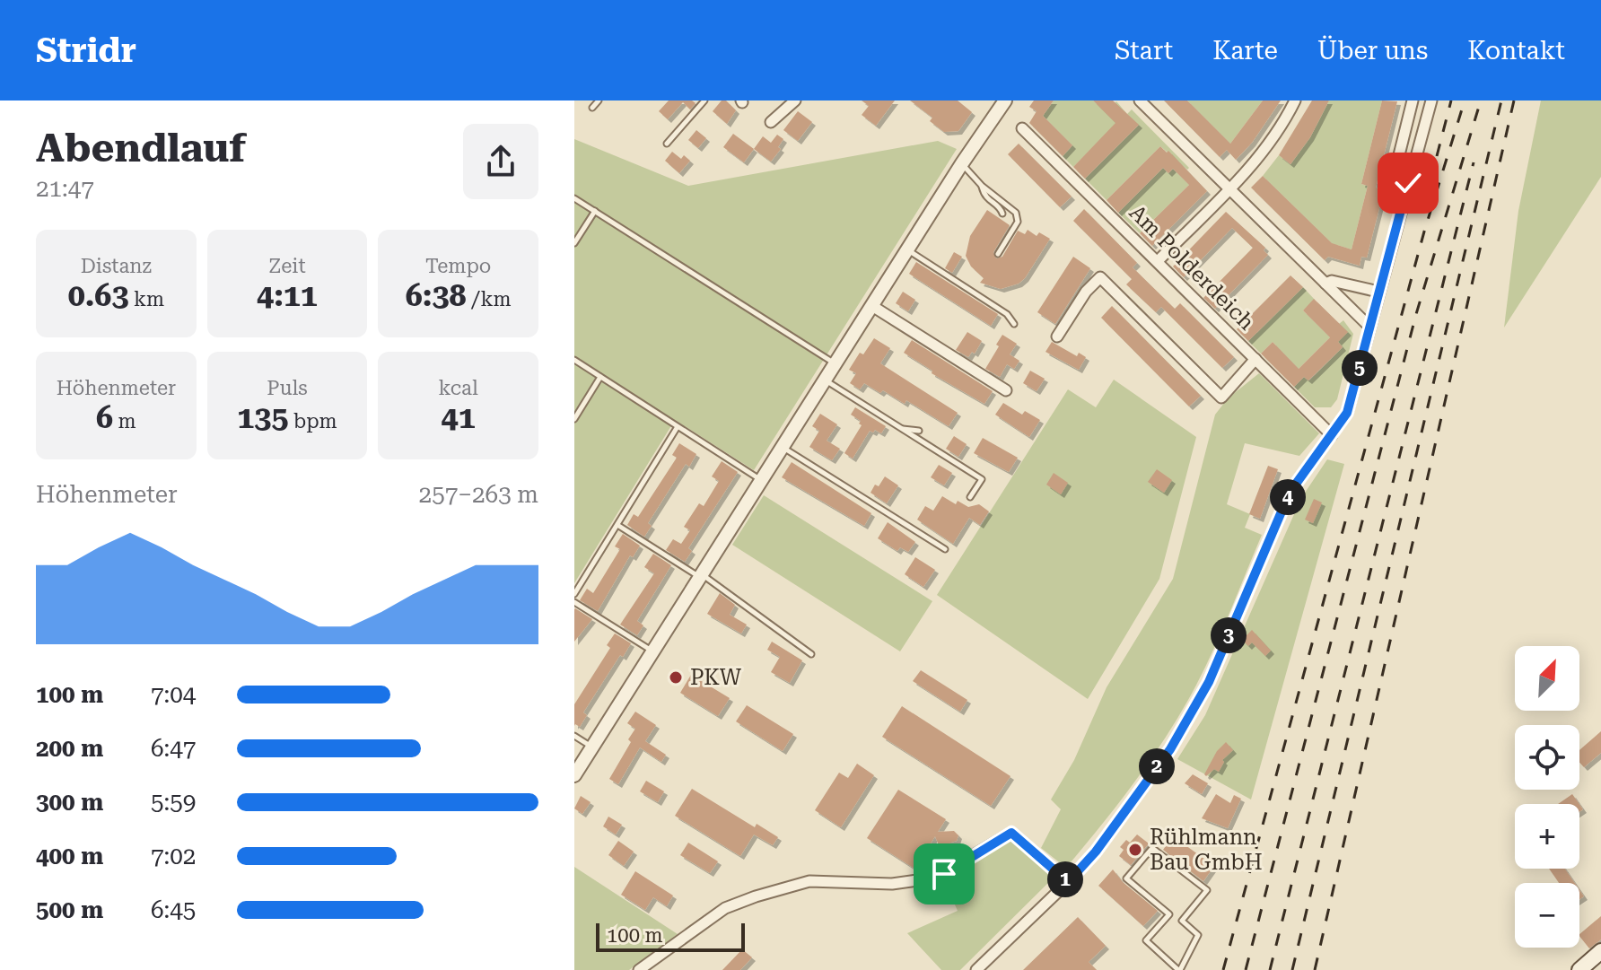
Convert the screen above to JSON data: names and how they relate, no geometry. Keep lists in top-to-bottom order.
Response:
{
  "streets": {
    "street": ["Am Polderdeich"]
  },
  "places": ["PKW", "Rühlmann Bau GmbH"],
  "scale_bar": "100 m",
  "north": "top right",
  "page": {
    "header": "Stridr",
    "nav": [
      "Start",
      "Karte",
      "Über uns",
      "Kontakt"
    ],
    "heading": ["Abendlauf", "21:47"],
    "stats": [
      ["Distanz", "0.63 km"],
      ["Zeit", "4:11"],
      ["Tempo", "6:38 /km"],
      ["Höhenmeter", "6 m"],
      ["Puls", "135 bpm"],
      ["kcal", "41"]
    ],
    "pins": [
      "5",
      "4",
      "3",
      "2",
      "1"
    ],
    "chart": ["Höhenmeter", "257–263 m"],
    "map_buttons": ["+", "−"],
    "list": [
      {
        "name": "100 m",
        "note": "7:04"
      },
      {
        "name": "200 m",
        "note": "6:47"
      },
      {
        "name": "300 m",
        "note": "5:59"
      },
      {
        "name": "400 m",
        "note": "7:02"
      },
      {
        "name": "500 m",
        "note": "6:45"
      }
    ],
    "scale": "100 m"
  }
}
